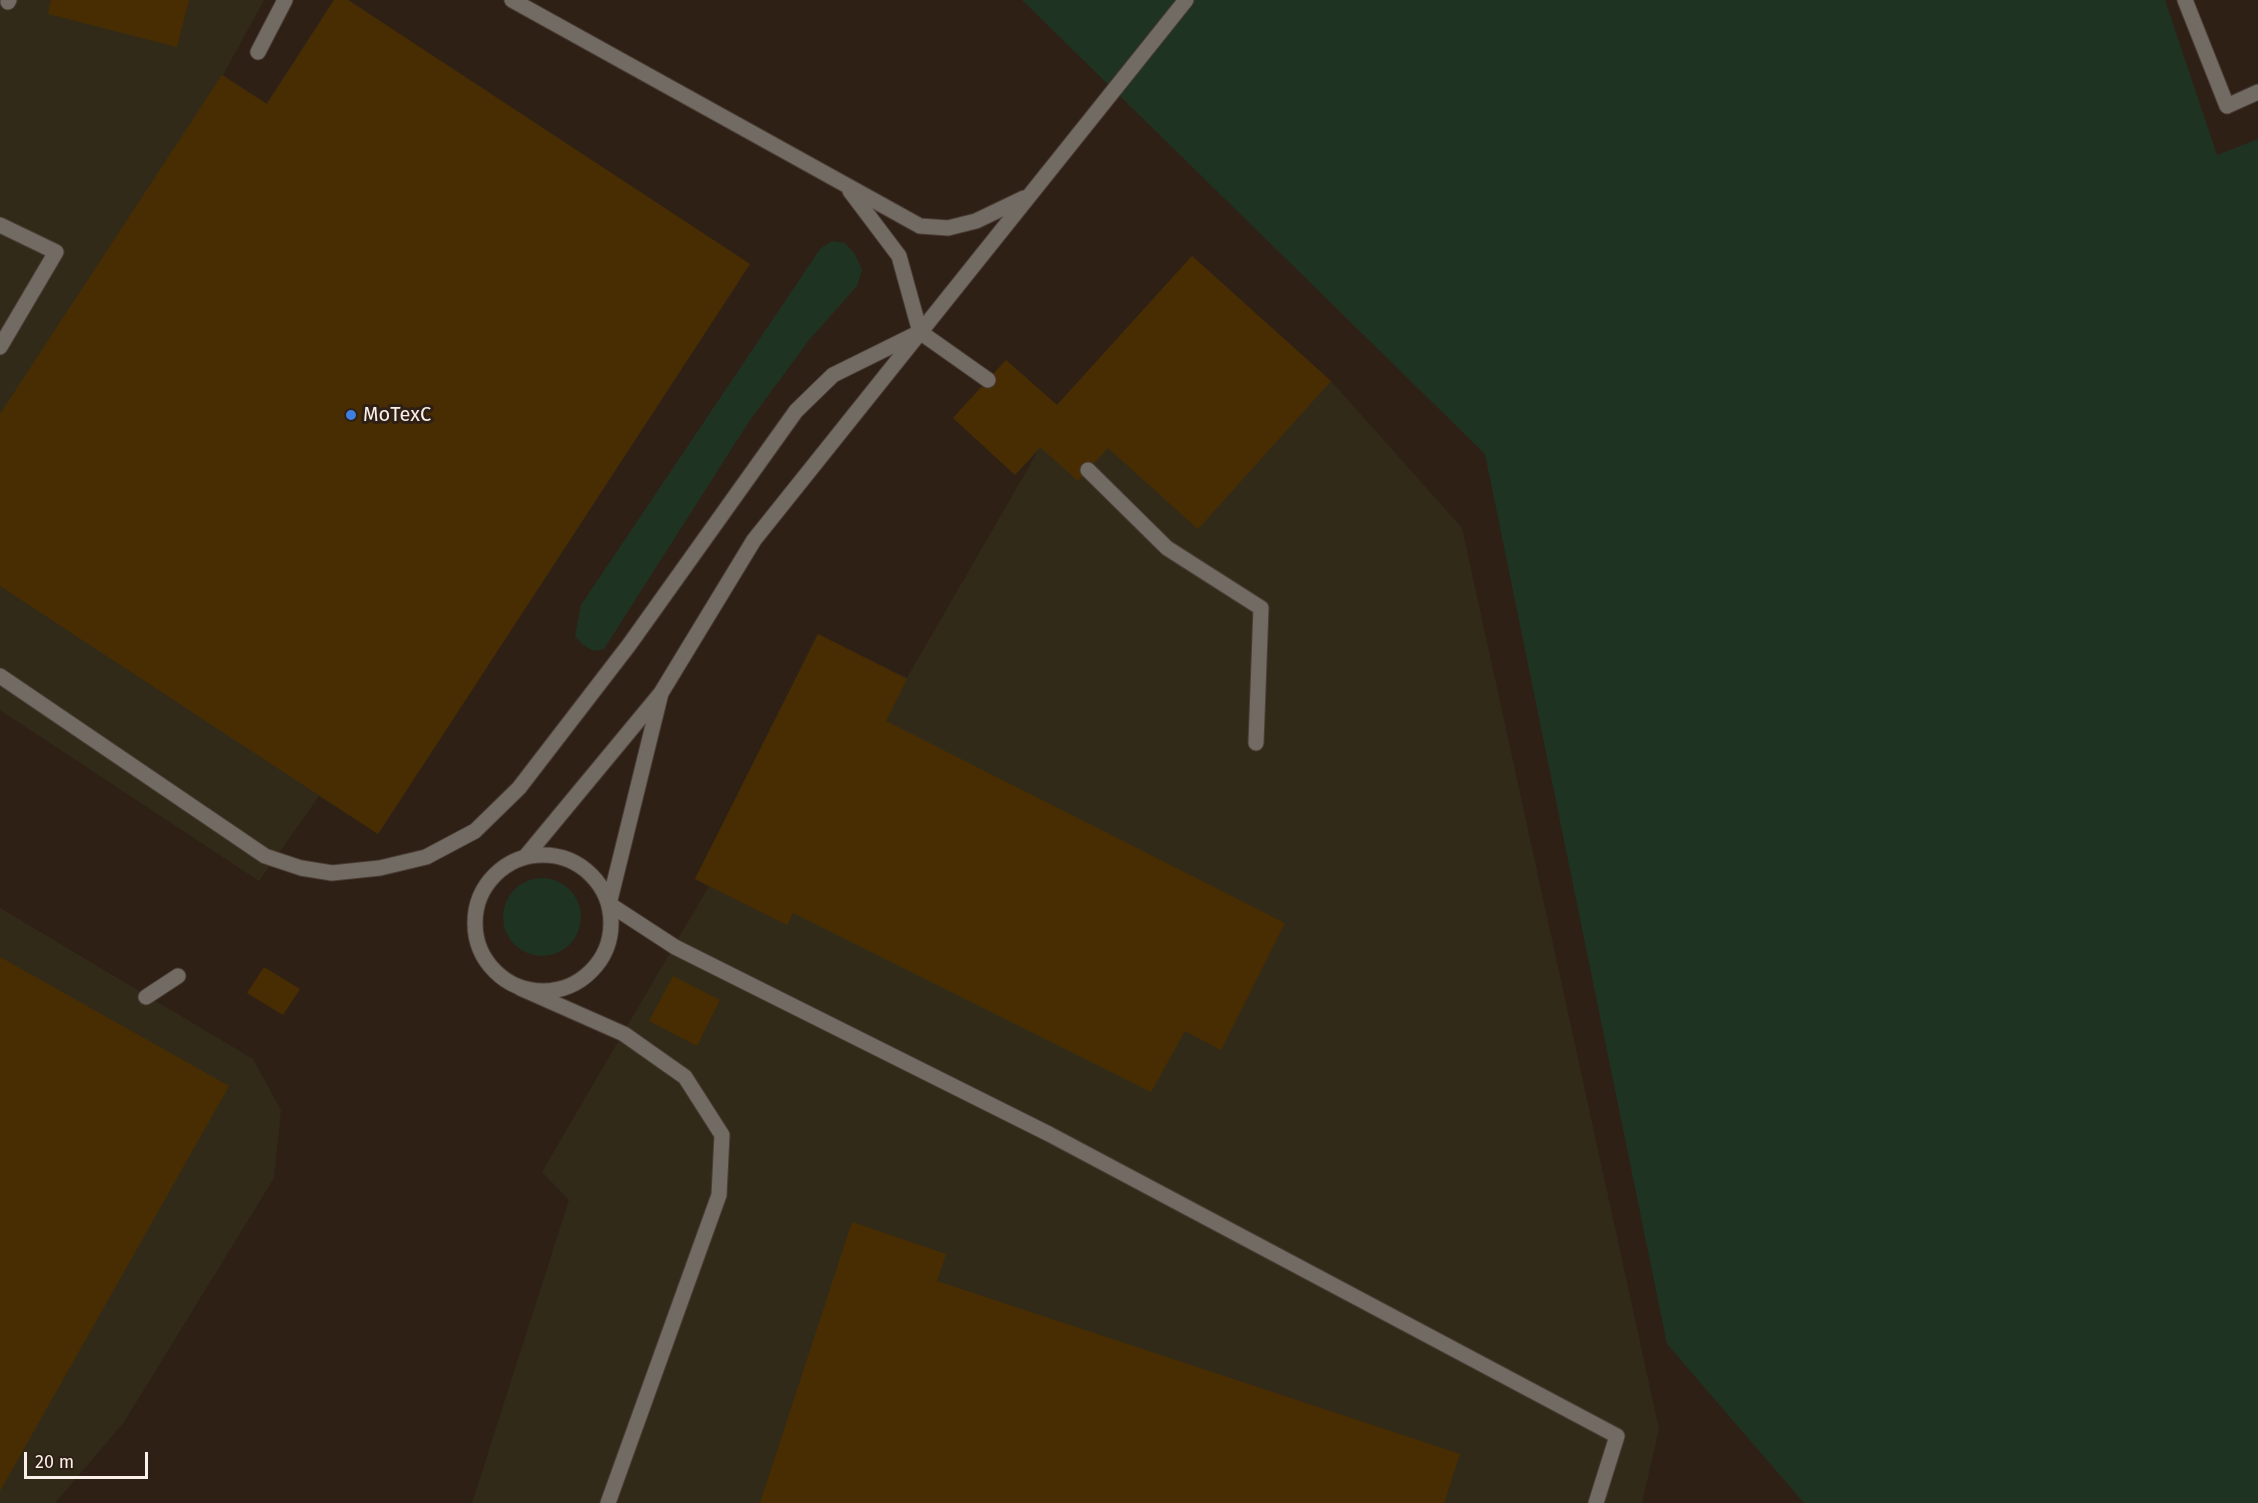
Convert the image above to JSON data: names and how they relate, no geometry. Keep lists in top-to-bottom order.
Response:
{
  "places": ["MoTexC"],
  "scale_bar": "20 m"
}
